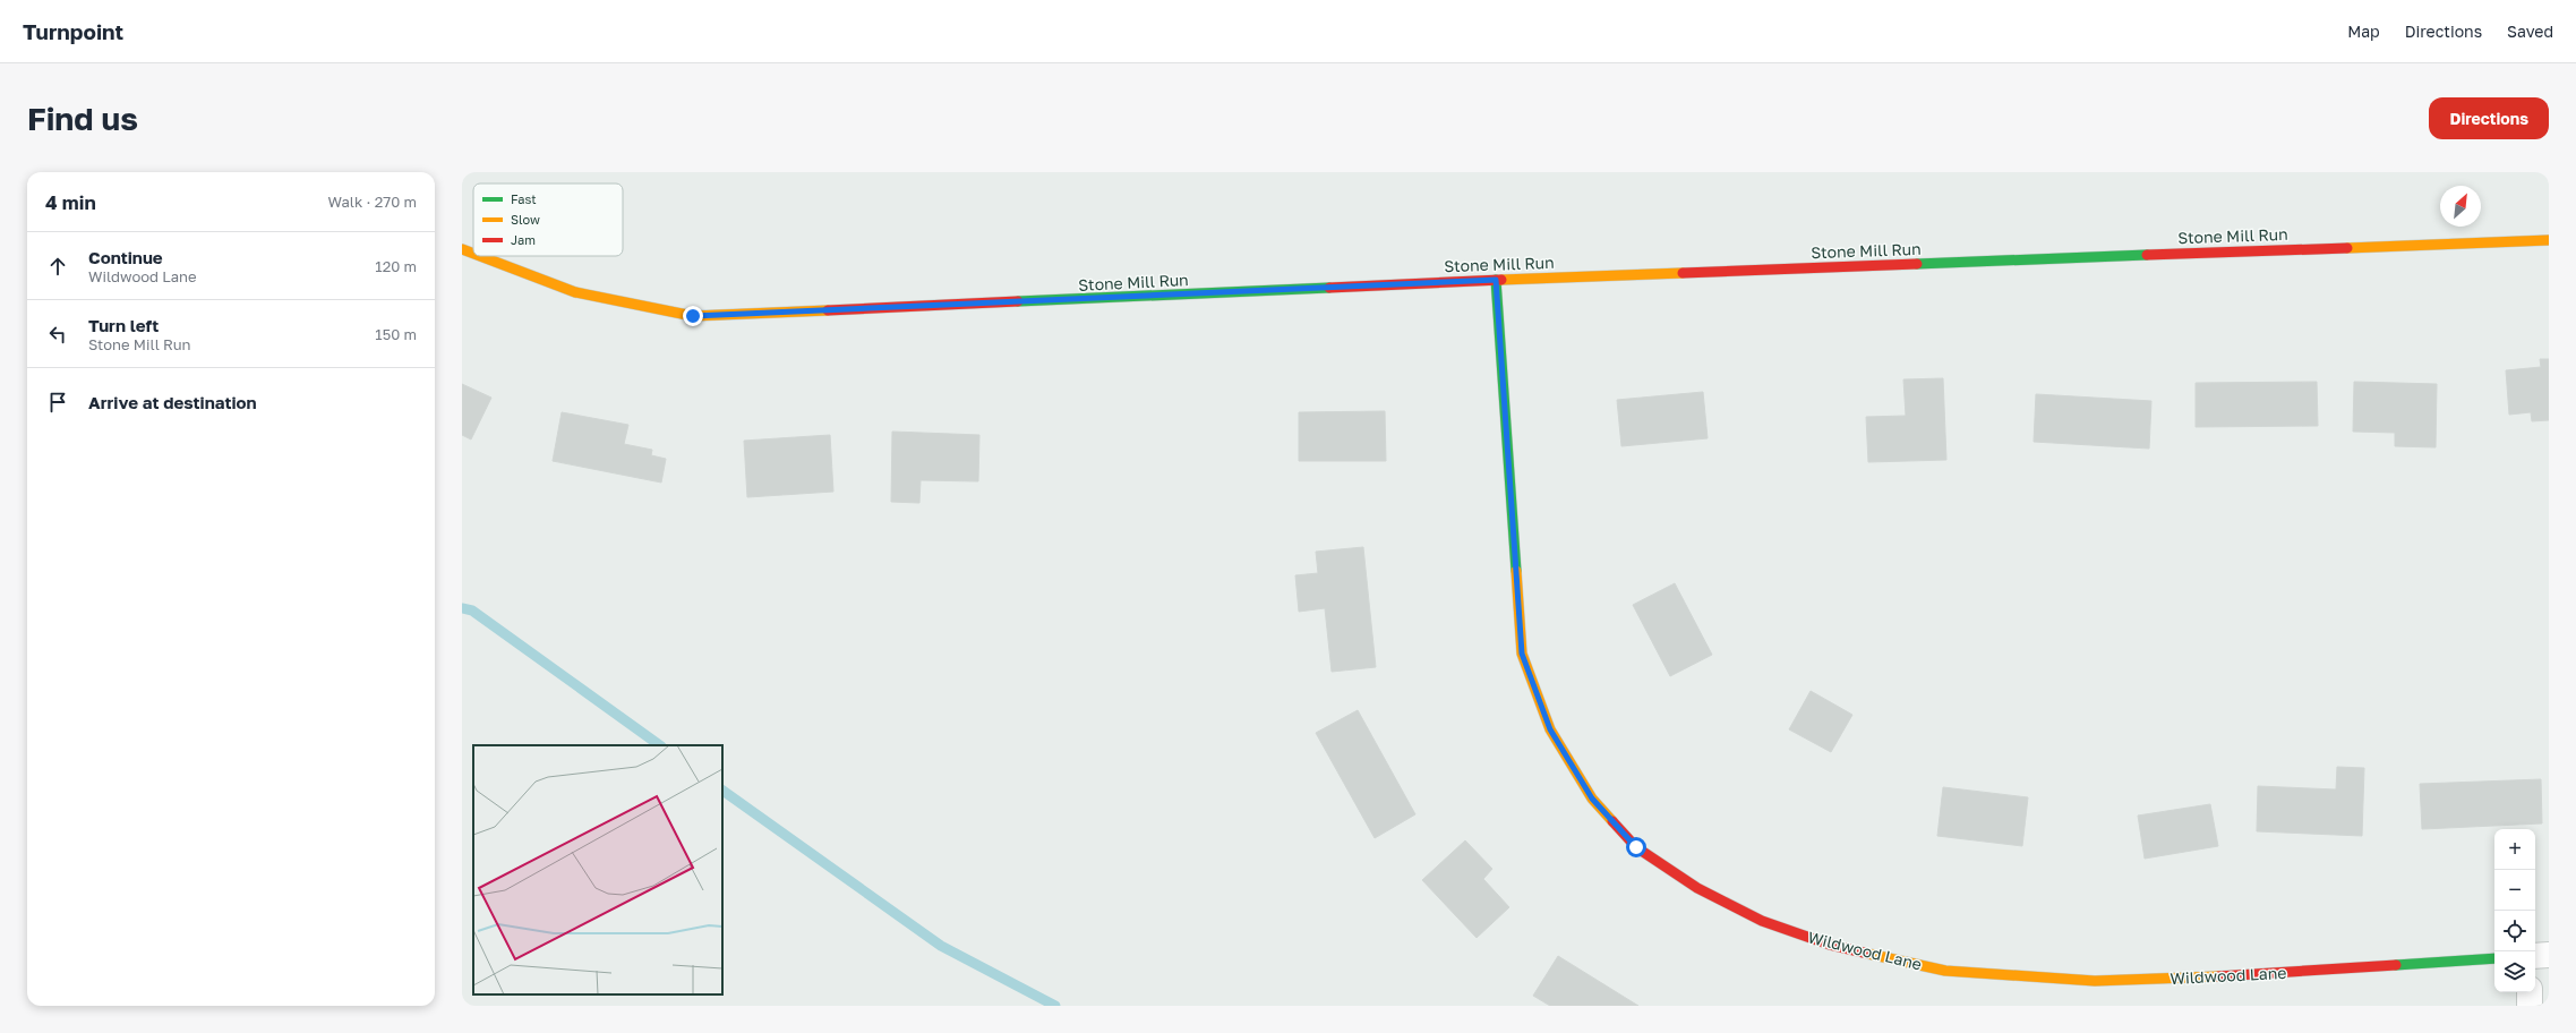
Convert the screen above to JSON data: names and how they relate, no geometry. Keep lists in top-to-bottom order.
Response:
{
  "streets": {
    "street": ["Stone Mill Run", "Wildwood Lane"]
  },
  "crossings": [
    ["Stone Mill Run", "Wildwood Lane"]
  ],
  "legend": ["Fast", "Slow", "Jam"],
  "north": "top right",
  "page": {
    "header": "Turnpoint",
    "nav": ["Map", "Directions", "Saved"],
    "buttons": "Directions",
    "title": "Find us",
    "heading": ["4 min", "Walk · 270 m"],
    "list": [
      ["Continue", "Wildwood Lane", "120 m"],
      ["Turn left", "Stone Mill Run", "150 m"],
      "Arrive at destination"
    ],
    "map_buttons": ["+", "−"]
  }
}
